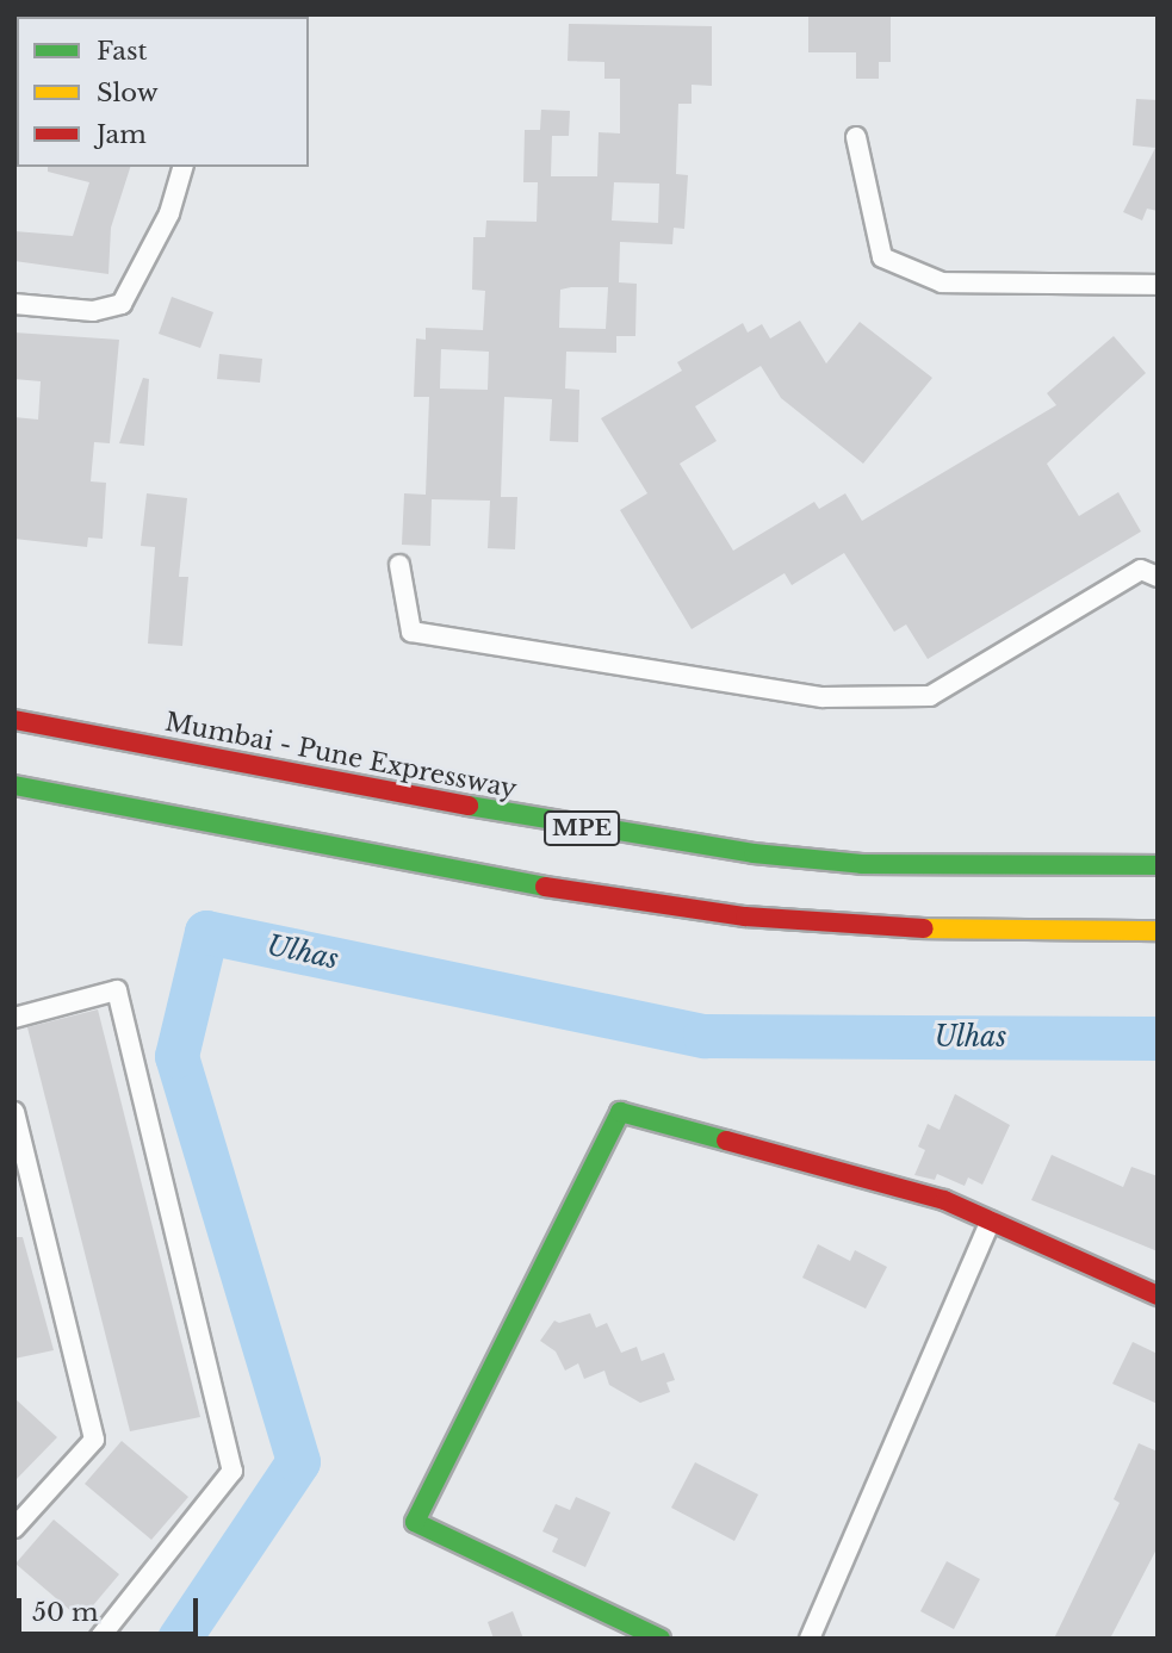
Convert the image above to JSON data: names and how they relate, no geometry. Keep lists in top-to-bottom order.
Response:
{
  "streets": {
    "main road": ["Mumbai - Pune Expressway", "MPE"]
  },
  "water": ["Ulhas"],
  "legend": ["Fast", "Slow", "Jam"],
  "scale_bar": "50 m"
}
